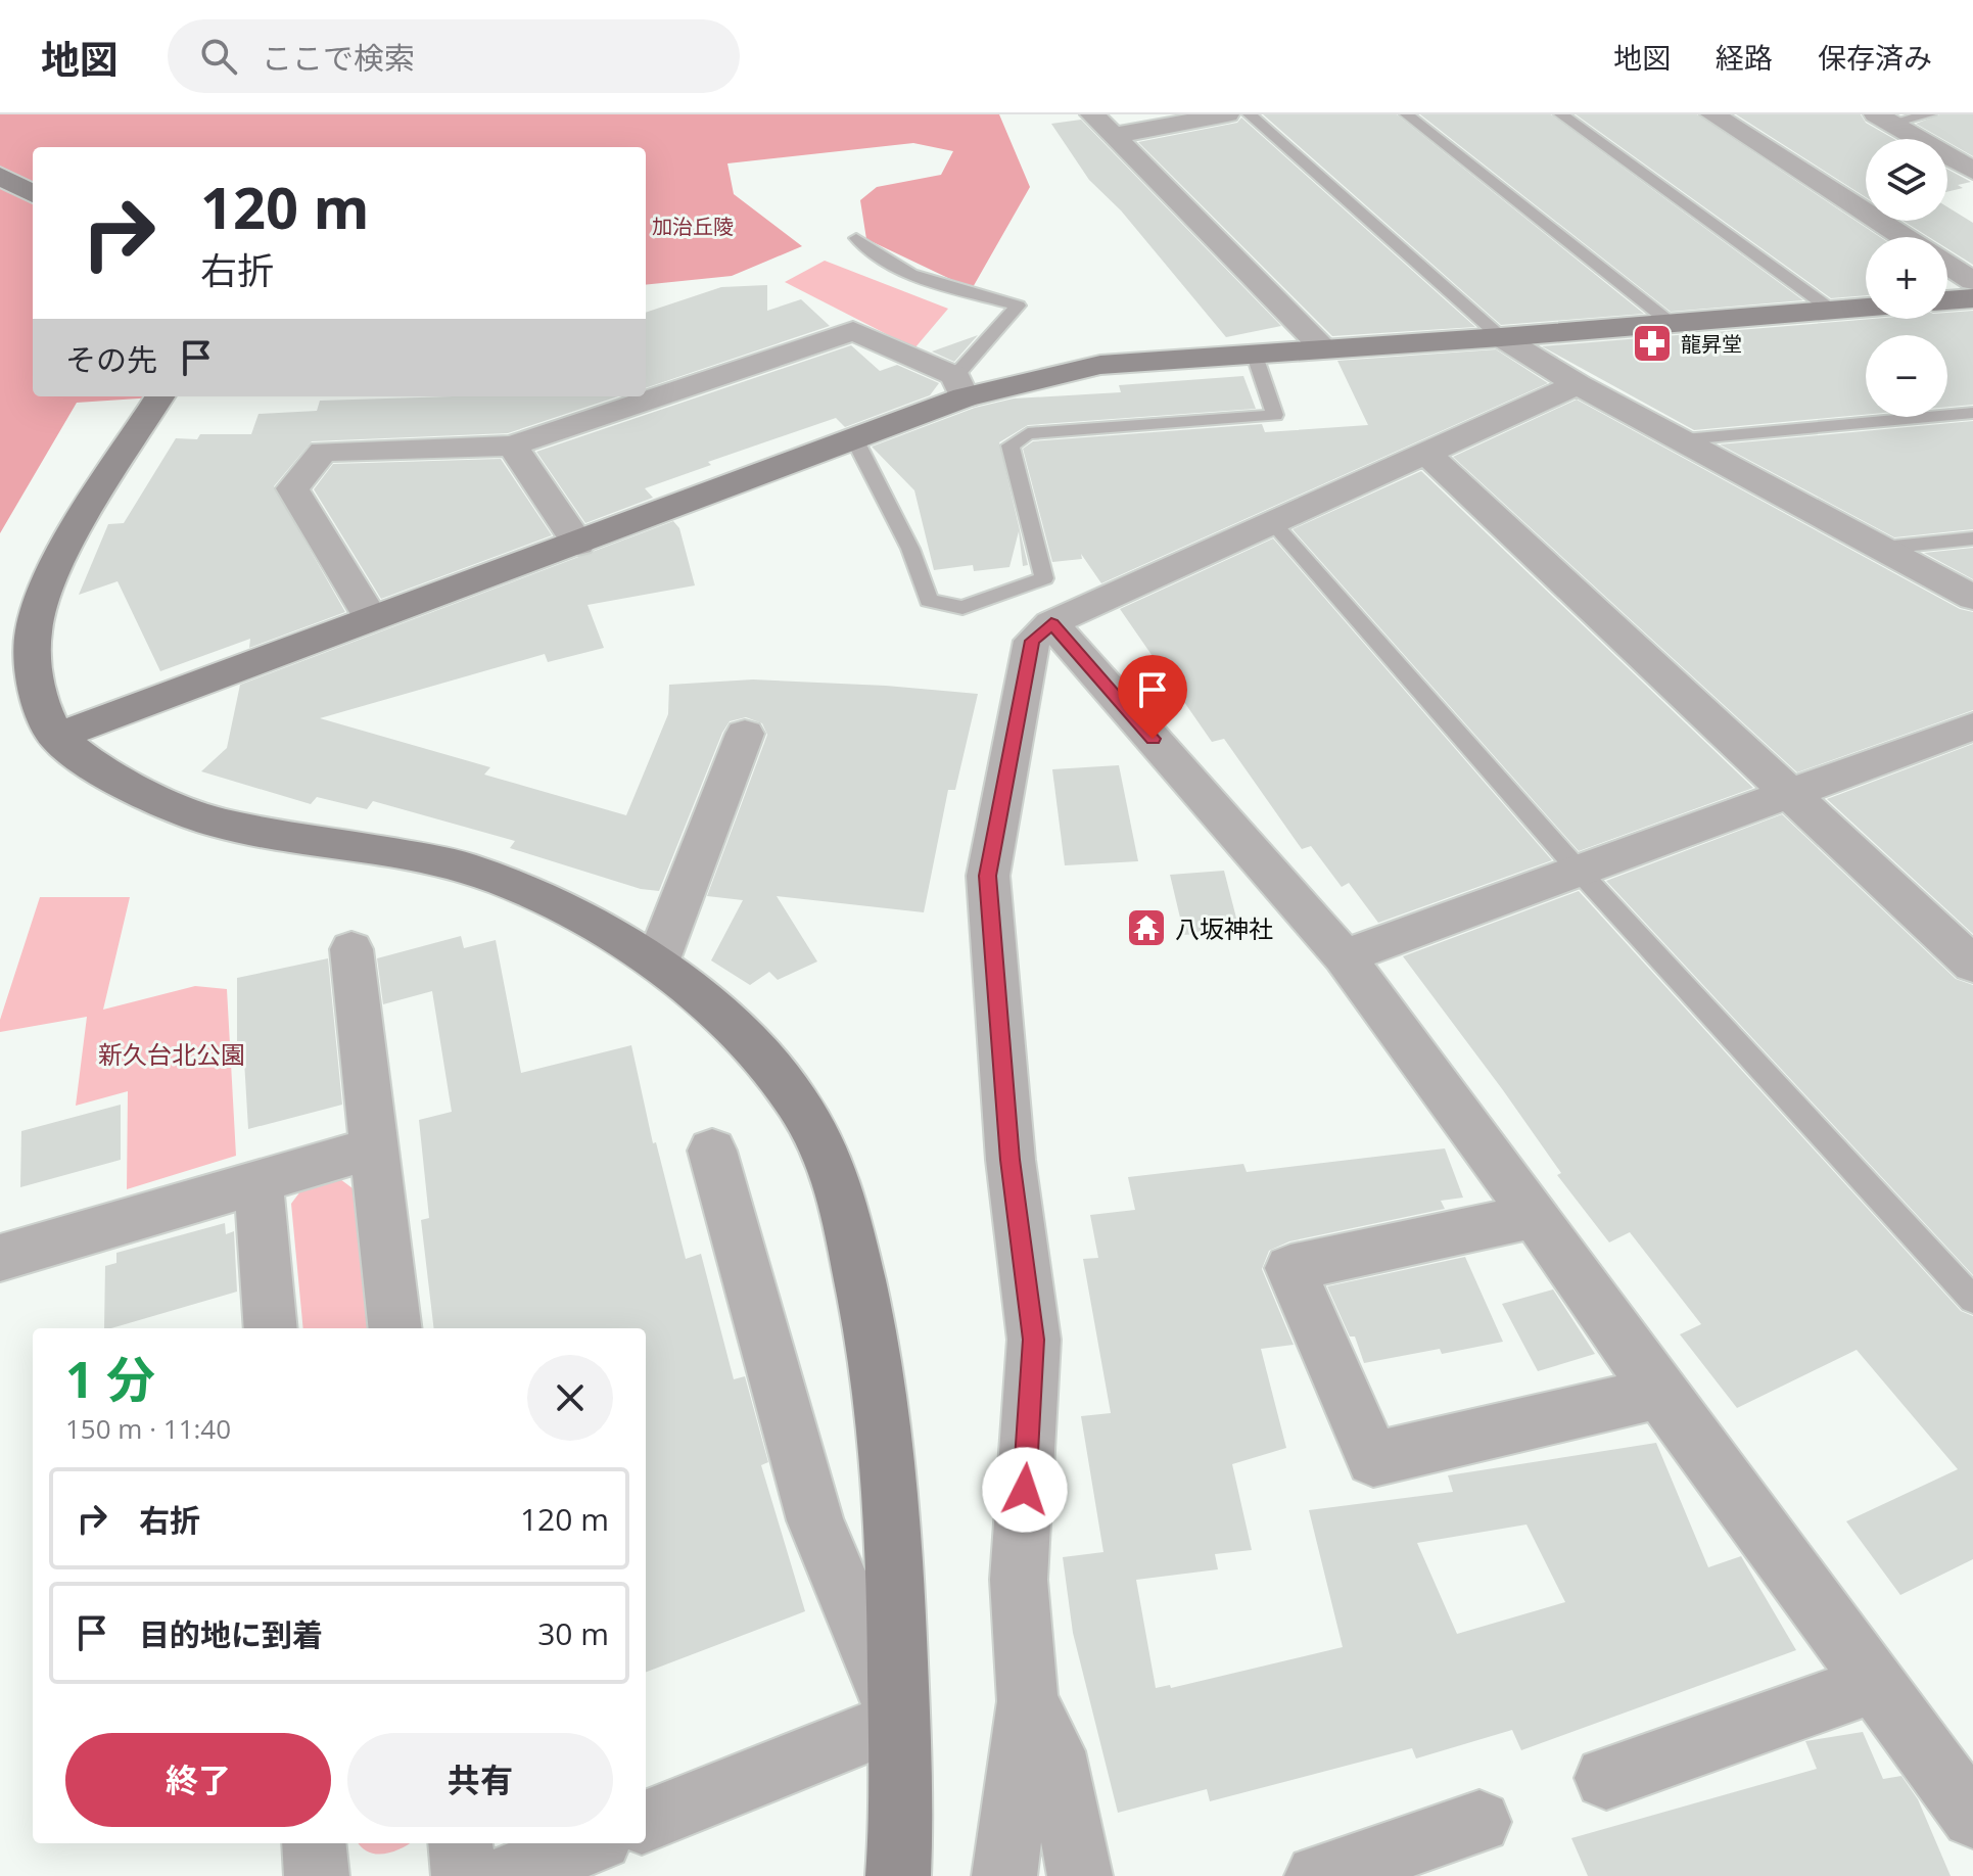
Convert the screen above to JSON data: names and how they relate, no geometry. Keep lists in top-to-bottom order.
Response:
{
  "parks": ["加治丘陵", "新久台北公園"],
  "places": {
    "pharmacy": ["龍昇堂"],
    "temple": ["八坂神社"]
  },
  "page": {
    "header": "地図",
    "search": "ここで検索",
    "nav": ["地図", "経路", "保存済み"],
    "map_buttons": ["+", "−"],
    "turn": ["120 m", "右折"],
    "then": "その先",
    "heading": ["1 分", "150 m · 11:40"],
    "list": [
      {
        "name": "右折",
        "value": "120 m"
      },
      {
        "name": "目的地に到着",
        "value": "30 m"
      }
    ],
    "buttons": ["終了", "共有"]
  }
}
